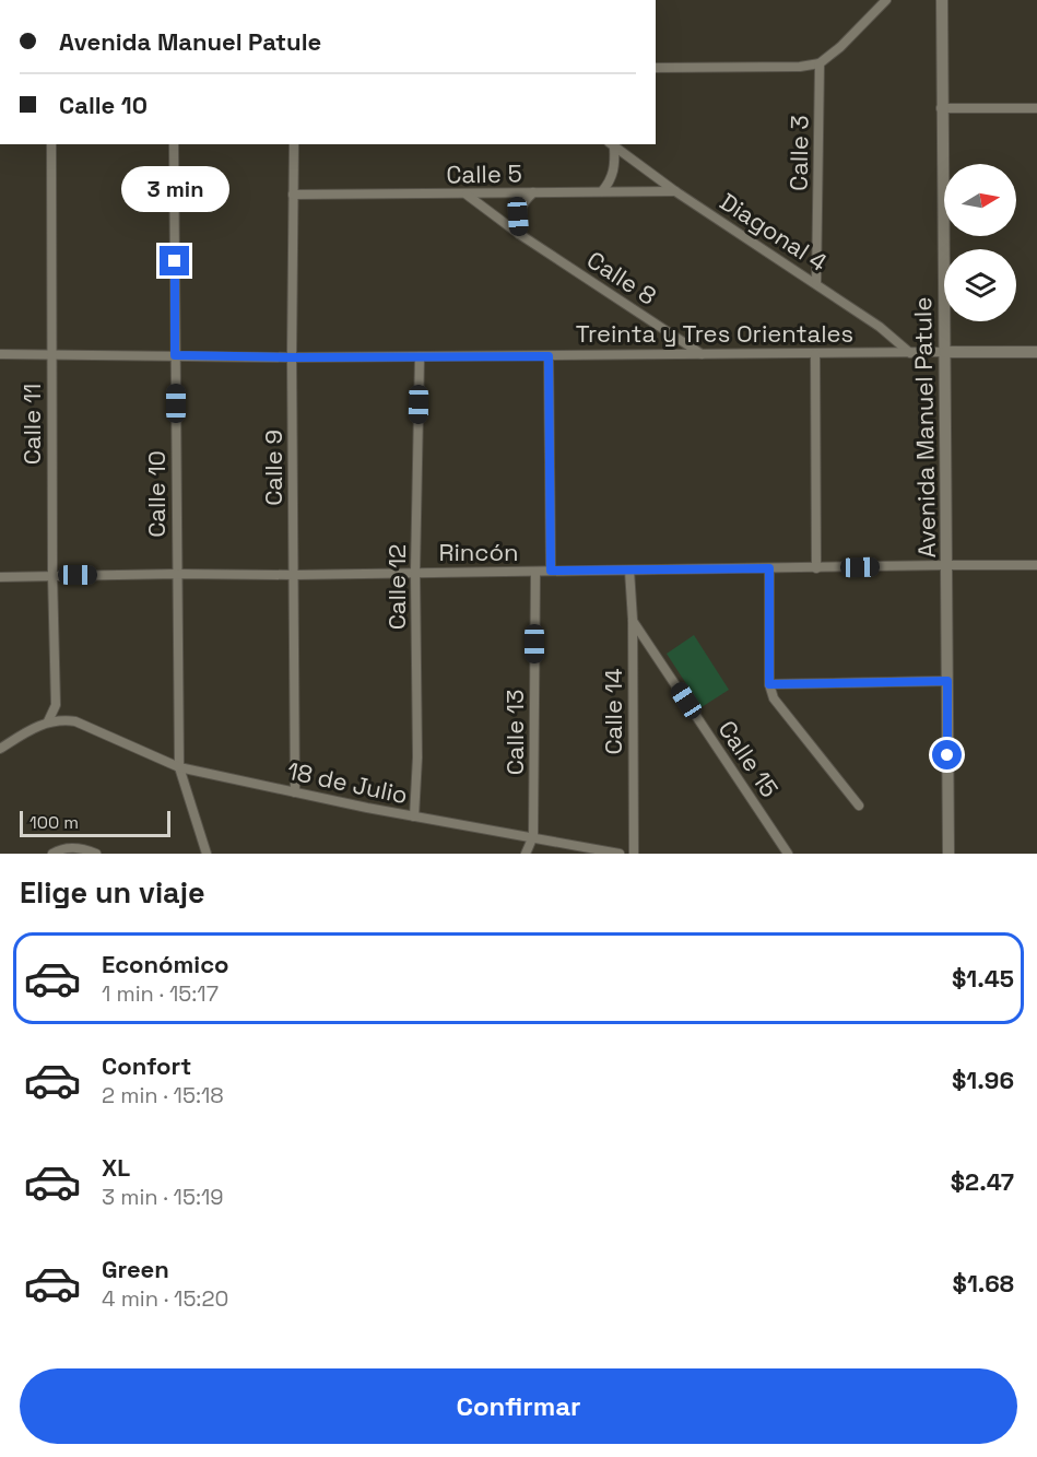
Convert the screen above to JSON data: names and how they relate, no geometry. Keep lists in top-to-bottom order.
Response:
{
  "streets": {
    "street": [
      "Calle 3",
      "Calle 5",
      "Diagonal 4",
      "Calle 8",
      "Treinta y Tres Orientales",
      "Calle 11",
      "Avenida Manuel Patule",
      "Calle 9",
      "Calle 10",
      "Rincón",
      "Calle 12",
      "Calle 14",
      "Calle 13",
      "Calle 15",
      "18 de Julio"
    ]
  },
  "crossings": [
    ["Calle 3", "Diagonal 4"],
    ["Calle 5", "Diagonal 4"],
    ["Calle 5", "Calle 8"],
    ["Calle 5", "Calle 9"],
    ["Diagonal 4", "Treinta y Tres Orientales"],
    ["Calle 8", "Treinta y Tres Orientales"],
    ["Treinta y Tres Orientales", "Calle 11"],
    ["Treinta y Tres Orientales", "Avenida Manuel Patule"],
    ["Treinta y Tres Orientales", "Calle 9"],
    ["Treinta y Tres Orientales", "Calle 10"],
    ["Treinta y Tres Orientales", "Calle 12"],
    ["Calle 11", "Rincón"],
    ["Calle 11", "18 de Julio"],
    ["Avenida Manuel Patule", "Rincón"],
    ["Calle 9", "Rincón"],
    ["Calle 9", "18 de Julio"],
    ["Calle 10", "Rincón"],
    ["Calle 10", "18 de Julio"],
    ["Rincón", "Calle 12"],
    ["Rincón", "Calle 14"],
    ["Rincón", "Calle 13"],
    ["Calle 12", "18 de Julio"],
    ["Calle 14", "Calle 15"],
    ["Calle 13", "18 de Julio"]
  ],
  "scale_bar": "100 m",
  "north": "right",
  "page": {
    "banner": ["Avenida Manuel Patule", "Calle 10"],
    "bubble": "3 min",
    "scale": "100 m",
    "heading": "Elige un viaje",
    "list": [
      {
        "name": "Económico",
        "note": "1 min · 15:17",
        "value": "$1.45"
      },
      {
        "name": "Confort",
        "note": "2 min · 15:18",
        "value": "$1.96"
      },
      {
        "name": "XL",
        "note": "3 min · 15:19",
        "value": "$2.47"
      },
      {
        "name": "Green",
        "note": "4 min · 15:20",
        "value": "$1.68"
      }
    ],
    "buttons": "Confirmar"
  }
}
